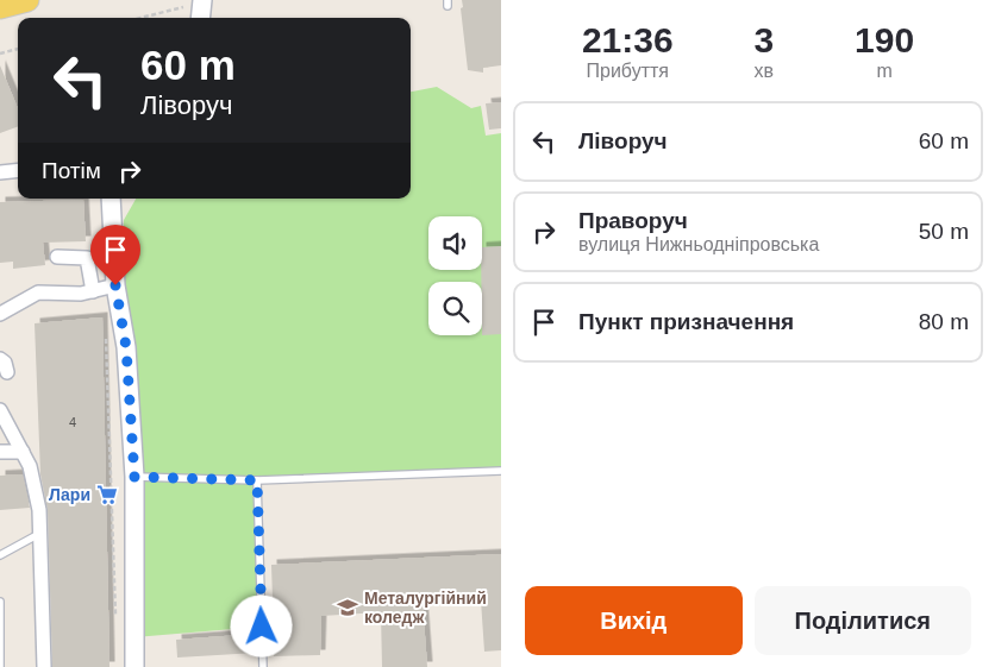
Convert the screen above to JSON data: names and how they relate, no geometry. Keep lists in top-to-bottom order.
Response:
{
  "places": {
    "supermarket": ["Лари"],
    "school or university": ["Металургійний коледж"]
  },
  "house_numbers": ["4"],
  "page": {
    "eta": [
      "21:36",
      "Прибуття",
      "3",
      "хв",
      "190",
      "m"
    ],
    "turn": ["60 m", "Ліворуч"],
    "list": [
      {
        "name": "Ліворуч",
        "value": "60 m"
      },
      {
        "name": "Праворуч",
        "note": "вулиця Нижньодніпровська",
        "value": "50 m"
      },
      {
        "name": "Пункт призначення",
        "value": "80 m"
      }
    ],
    "then": "Потім",
    "buttons": ["Вихід", "Поділитися"]
  }
}
